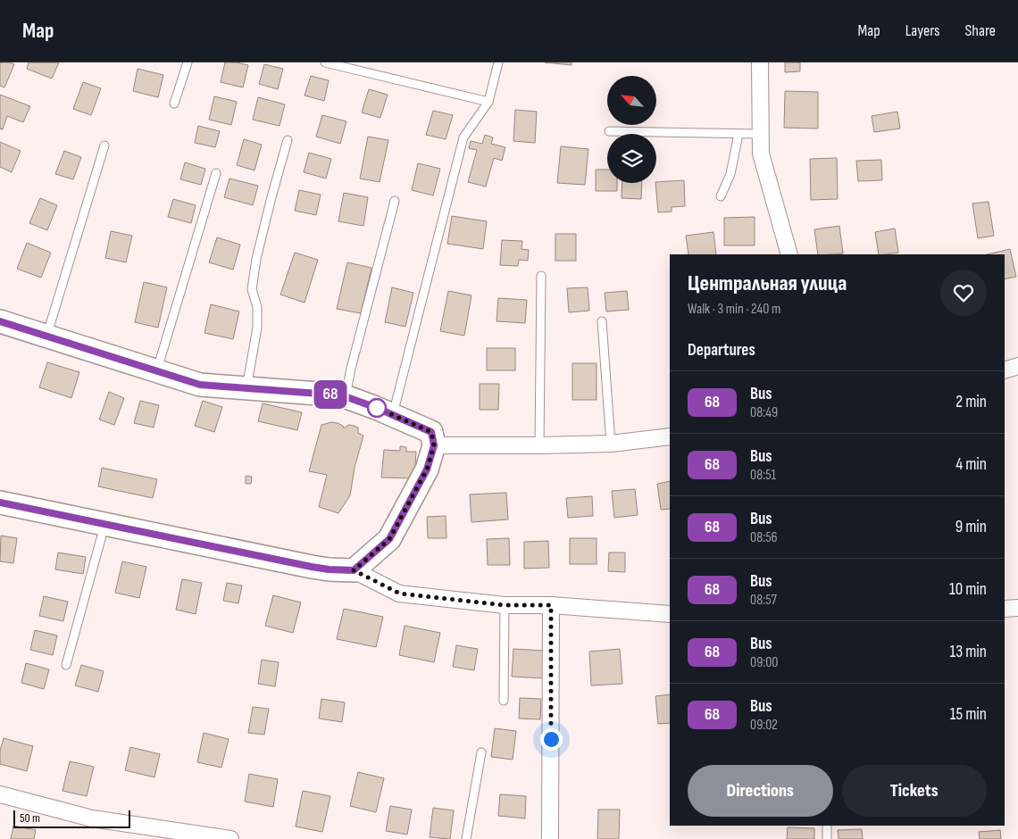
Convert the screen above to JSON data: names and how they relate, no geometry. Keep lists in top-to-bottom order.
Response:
{
  "lines": ["bus line 68"],
  "scale_bar": "50 m",
  "north": "top left",
  "page": {
    "header": "Map",
    "nav": ["Map", "Layers", "Share"],
    "on_map": "68",
    "heading": [
      ["Центральная улица", "Walk · 3 min · 240 m"],
      "Departures"
    ],
    "list": [
      {
        "mark": "68",
        "name": "Bus",
        "note": "08:49",
        "value": "2 min"
      },
      {
        "mark": "68",
        "name": "Bus",
        "note": "08:51",
        "value": "4 min"
      },
      {
        "mark": "68",
        "name": "Bus",
        "note": "08:56",
        "value": "9 min"
      },
      {
        "mark": "68",
        "name": "Bus",
        "note": "08:57",
        "value": "10 min"
      },
      {
        "mark": "68",
        "name": "Bus",
        "note": "09:00",
        "value": "13 min"
      },
      {
        "mark": "68",
        "name": "Bus",
        "note": "09:02",
        "value": "15 min"
      }
    ],
    "buttons": ["Directions", "Tickets"],
    "scale": "50 m"
  }
}
